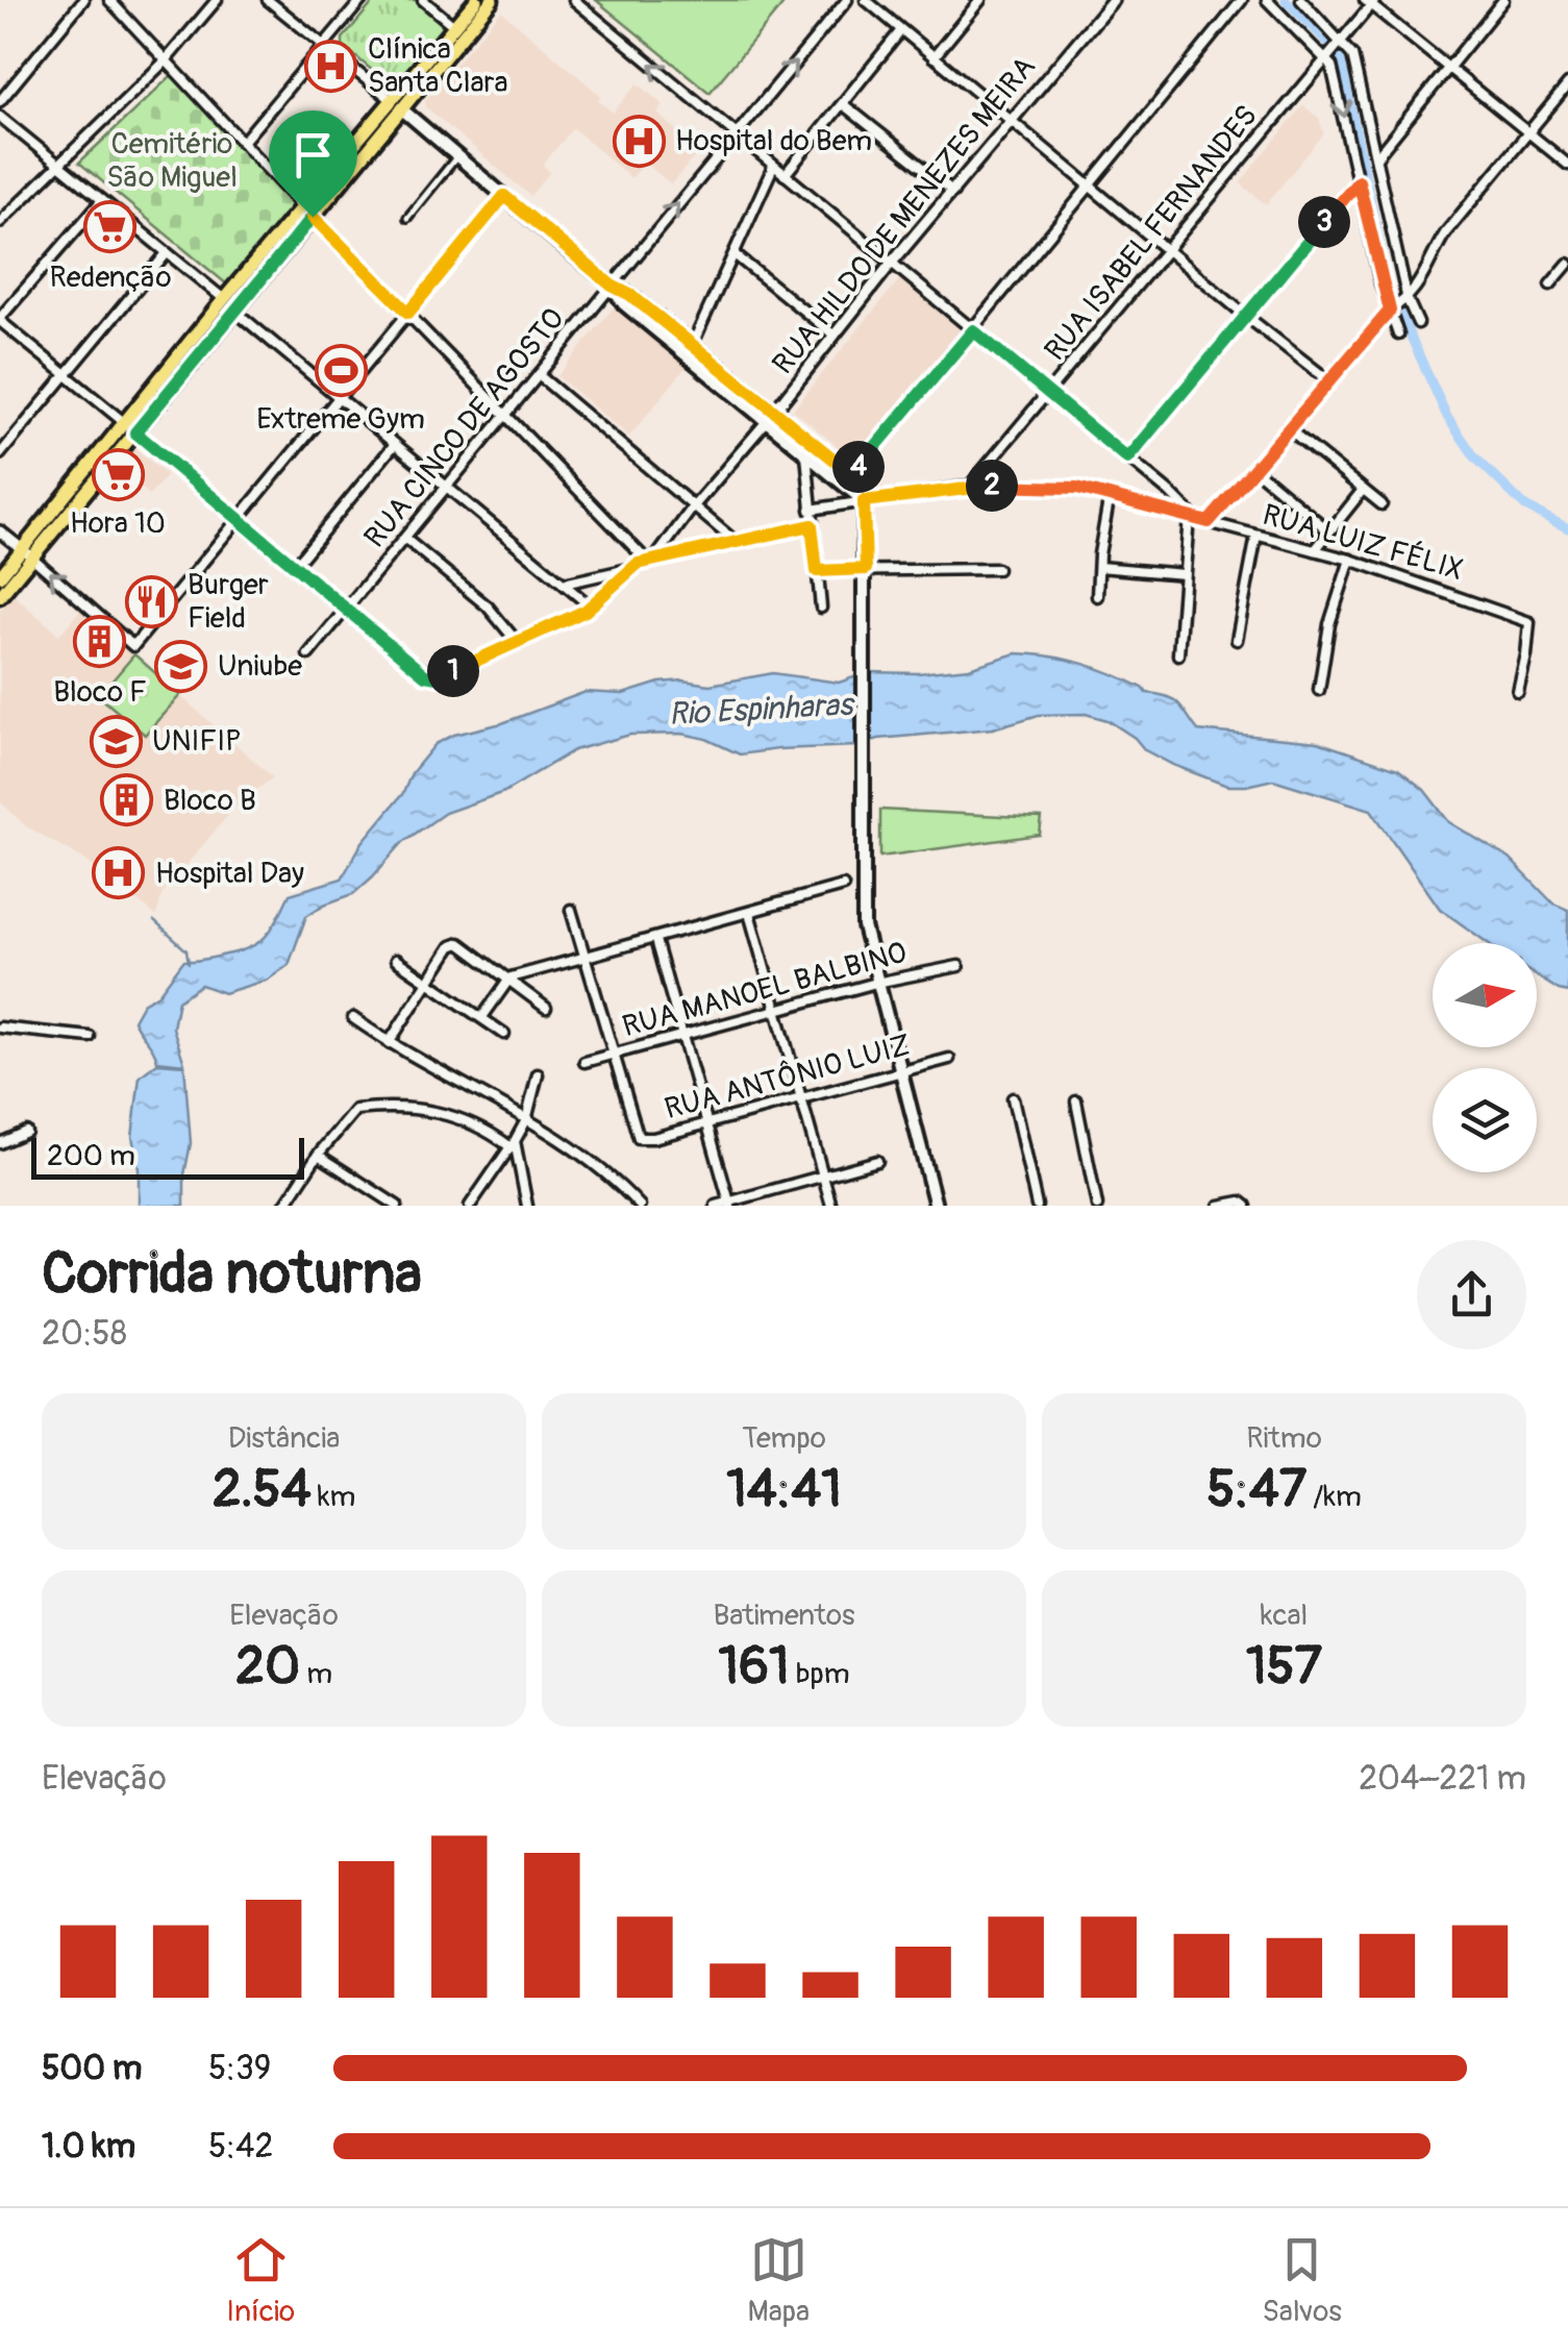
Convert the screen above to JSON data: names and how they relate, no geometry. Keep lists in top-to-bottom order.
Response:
{
  "streets": {
    "street": [
      "RUA HILDO DE MENEZES MEIRA",
      "RUA ISABEL FERNANDES",
      "RUA CINCO DE AGOSTO",
      "RUA LUIZ FÉLIX",
      "RUA MANOEL BALBINO",
      "RUA ANTÔNIO LUIZ"
    ]
  },
  "crossings": [
    ["RUA ISABEL FERNANDES", "RUA LUIZ FÉLIX"],
    ["RUA MANOEL BALBINO", "RUA ANTÔNIO LUIZ"]
  ],
  "water": ["Rio Espinharas"],
  "parks": ["Cemitério São Miguel"],
  "places": {
    "hospital": ["Clínica Santa Clara", "Hospital do Bem", "Hospital Day"],
    "supermarket": ["Redenção", "Hora 10"],
    "sports": ["Extreme Gym"],
    "restaurant": ["Burger Field"],
    "building": ["Bloco F", "Bloco B"],
    "school or university": ["Uniube", "UNIFIP"]
  },
  "scale_bar": "200 m",
  "north": "right",
  "page": {
    "pins": [
      "3",
      "4",
      "2",
      "1"
    ],
    "scale": "200 m",
    "heading": ["Corrida noturna", "20:58"],
    "stats": [
      ["Distância", "2.54 km"],
      ["Tempo", "14:41"],
      ["Ritmo", "5:47 /km"],
      ["Elevação", "20 m"],
      ["Batimentos", "161 bpm"],
      ["kcal", "157"]
    ],
    "chart": ["Elevação", "204–221 m"],
    "list": [
      {
        "name": "500 m",
        "note": "5:39"
      },
      {
        "name": "1.0 km",
        "note": "5:42"
      }
    ],
    "tabs": ["Início", "Mapa", "Salvos"]
  }
}
